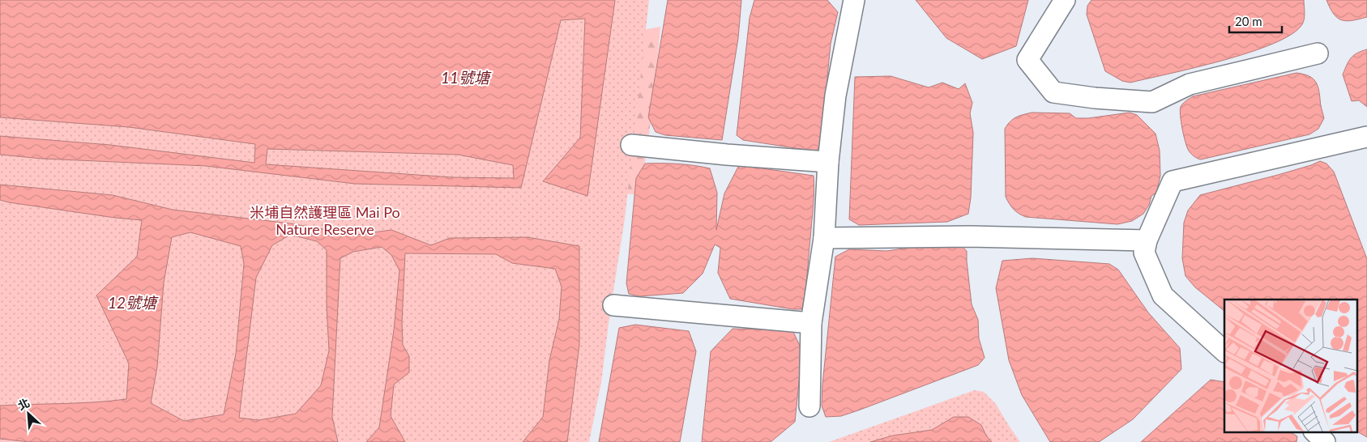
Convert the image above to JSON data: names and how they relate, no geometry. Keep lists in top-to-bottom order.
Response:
{
  "water": ["11號塘", "12號塘"],
  "parks": ["米埔自然護理區 Mai Po Nature Reserve"],
  "scale_bar": "20 m",
  "north": "top left"
}
